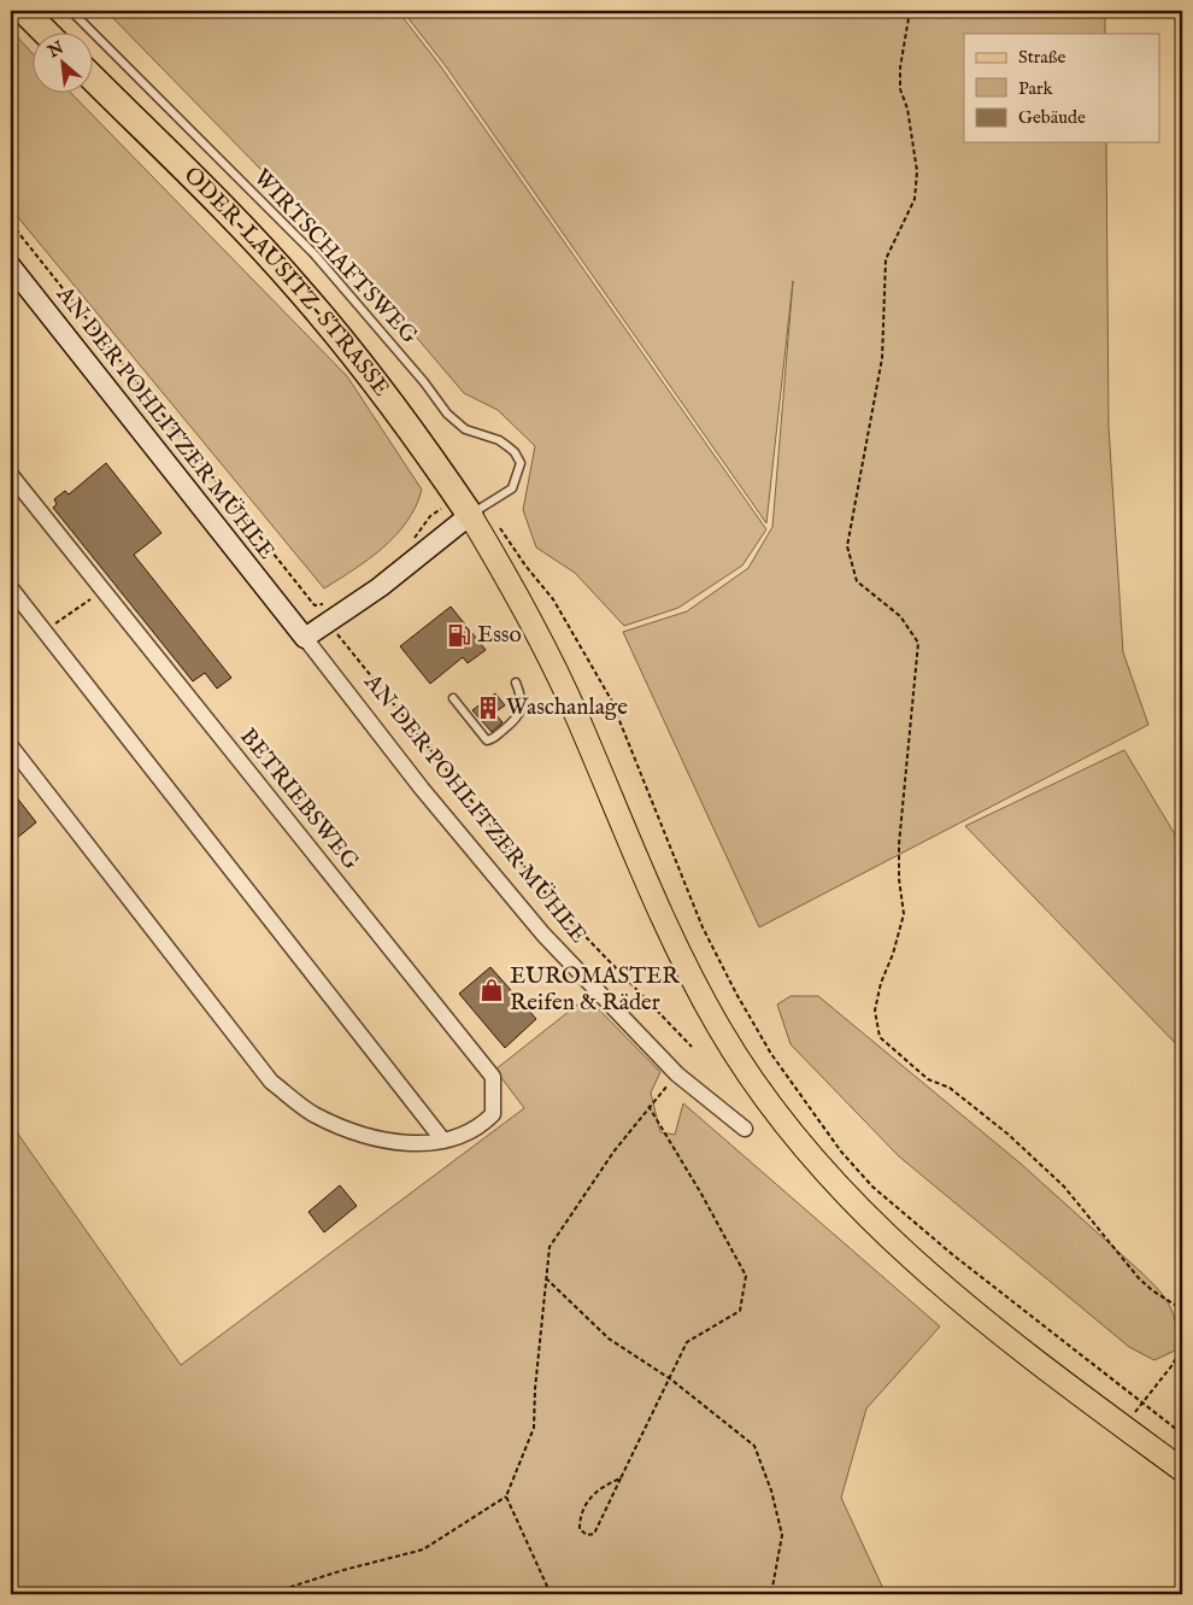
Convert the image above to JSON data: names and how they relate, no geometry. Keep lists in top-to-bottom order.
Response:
{
  "streets": {
    "highway": ["ODER-LAUSITZ-STRASSE"],
    "main road": ["AN DER POHLITZER MÜHLE"],
    "street": ["BETRIEBSWEG"],
    "lane": ["WIRTSCHAFTSWEG"]
  },
  "crossings": [
    ["WIRTSCHAFTSWEG", "ODER-LAUSITZ-STRASSE"]
  ],
  "places": {
    "fuel station": ["Esso"],
    "building": ["Waschanlage"],
    "shop": ["EUROMASTER Reifen & Räder"]
  },
  "legend": ["Straße", "Park", "Gebäude"],
  "north": "top left"
}
